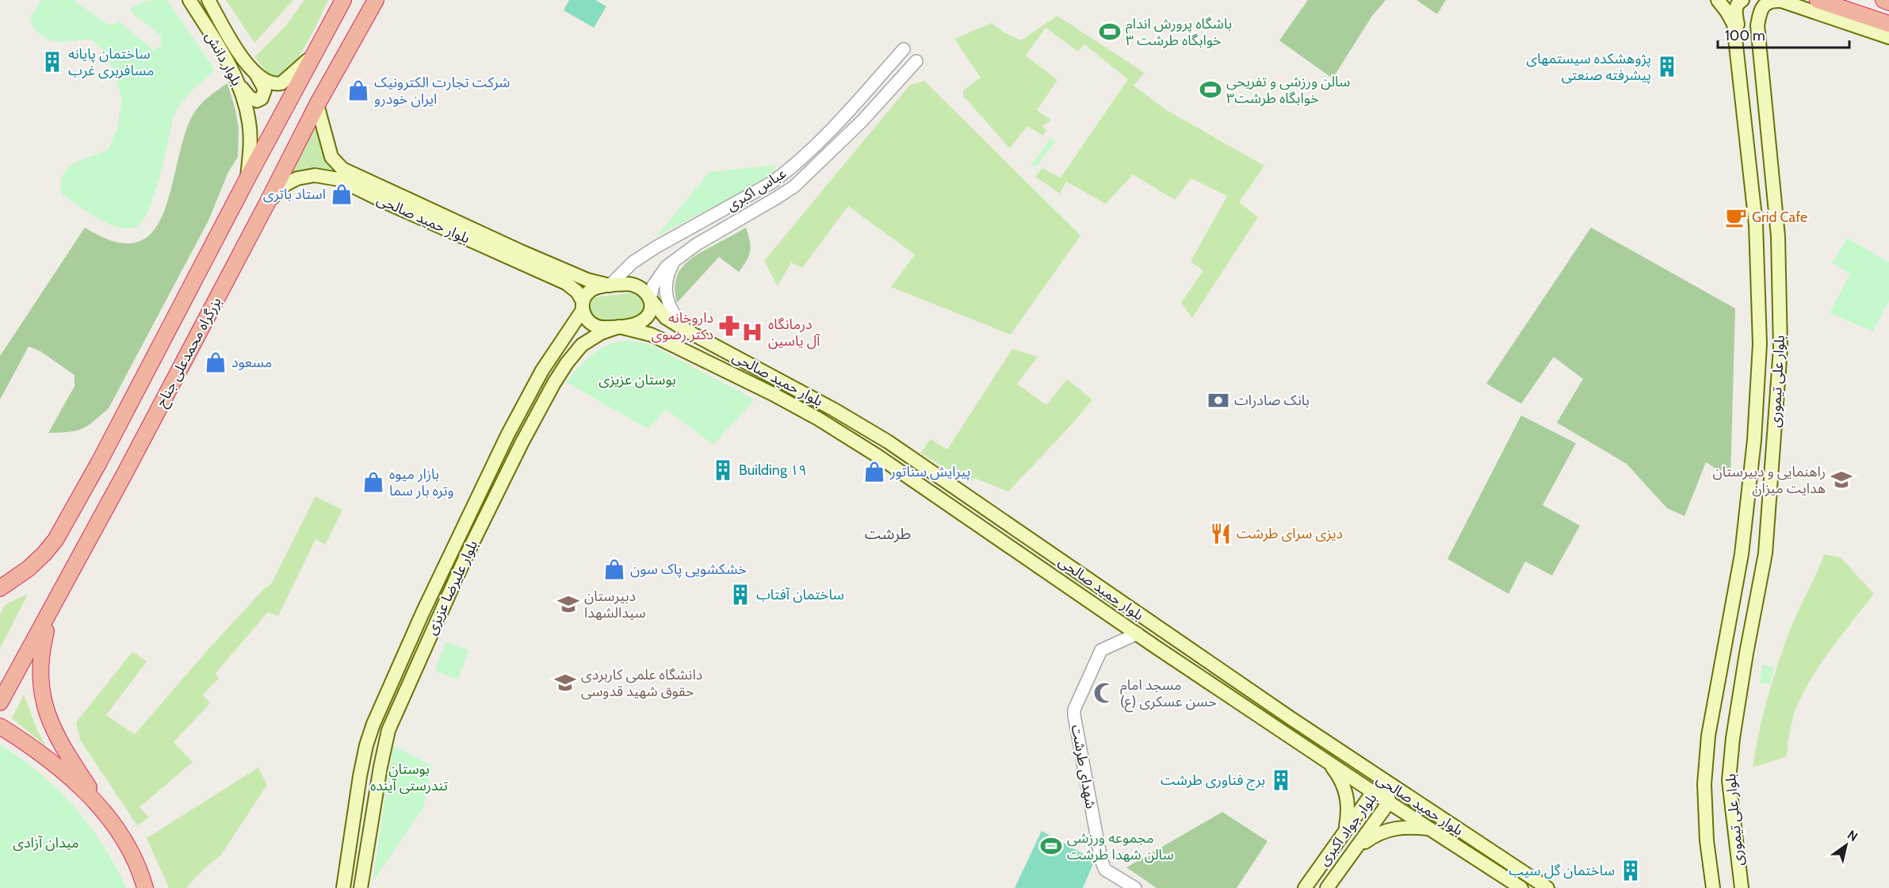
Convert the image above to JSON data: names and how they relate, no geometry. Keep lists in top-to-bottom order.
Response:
{
  "streets": {
    "highway": ["بزرگراه محمدعلی جناح"],
    "main road": [
      "بلوار دانش",
      "بلوار حمید صالحی",
      "بلوار علی تیموری",
      "بلوار علیرضا عزیزی",
      "بلوار جواد اکبری"
    ],
    "street": ["عباس اکبری", "شهدای طرشت"]
  },
  "crossings": [
    ["بلوار دانش", "بزرگراه محمدعلی جناح"],
    ["عباس اکبری", "بلوار حمید صالحی"],
    ["عباس اکبری", "بلوار علیرضا عزیزی"],
    ["بلوار حمید صالحی", "بزرگراه محمدعلی جناح"],
    ["بلوار حمید صالحی", "بلوار علیرضا عزیزی"],
    ["بلوار حمید صالحی", "شهدای طرشت"],
    ["بلوار حمید صالحی", "بلوار جواد اکبری"]
  ],
  "districts": ["طرشت"],
  "parks": ["بوستان عزیزی", "بوستان تندرستی آینده", "میدان آزادی"],
  "places": {
    "sports": ["باشگاه پرورش اندام خوابگاه طرشت ۳", "سالن ورزشی و تفریحی خوابگاه طرشت۳", "مجموعه ورزشی سالن شهدا طرشت"],
    "building": [
      "ساختمان پایانه مسافربری غرب",
      "پژوهشکده سیستمهای پیشرفته صنعتی",
      "Building ۱۹",
      "ساختمان آفتاب",
      "برج فناوری طرشت",
      "ساختمان گل سیب"
    ],
    "shop": [
      "شرکت تجارت الکترونیک ایران خودرو",
      "استاد باتری",
      "مسعود",
      "پیرایش سناتور",
      "بازار میوه وتره بار سما",
      "خشکشویی پاک سون"
    ],
    "cafe": ["Grid Cafe"],
    "pharmacy": ["داروخانه دکتر رضوی"],
    "hospital": ["درمانگاه آل یاسین"],
    "bank": ["بانک صادرات"],
    "school or university": ["راهنمایی و دبیرستان هدایت میزان", "دبيرستان سیدالشهدا", "دانشگاه علمی کاربردی حقوق شهید قدوسی"],
    "restaurant": ["دیزی سرای طرشت"],
    "mosque": ["مسجد امام حسن عسکری (ع)"]
  },
  "scale_bar": "100 m",
  "north": "top right"
}
